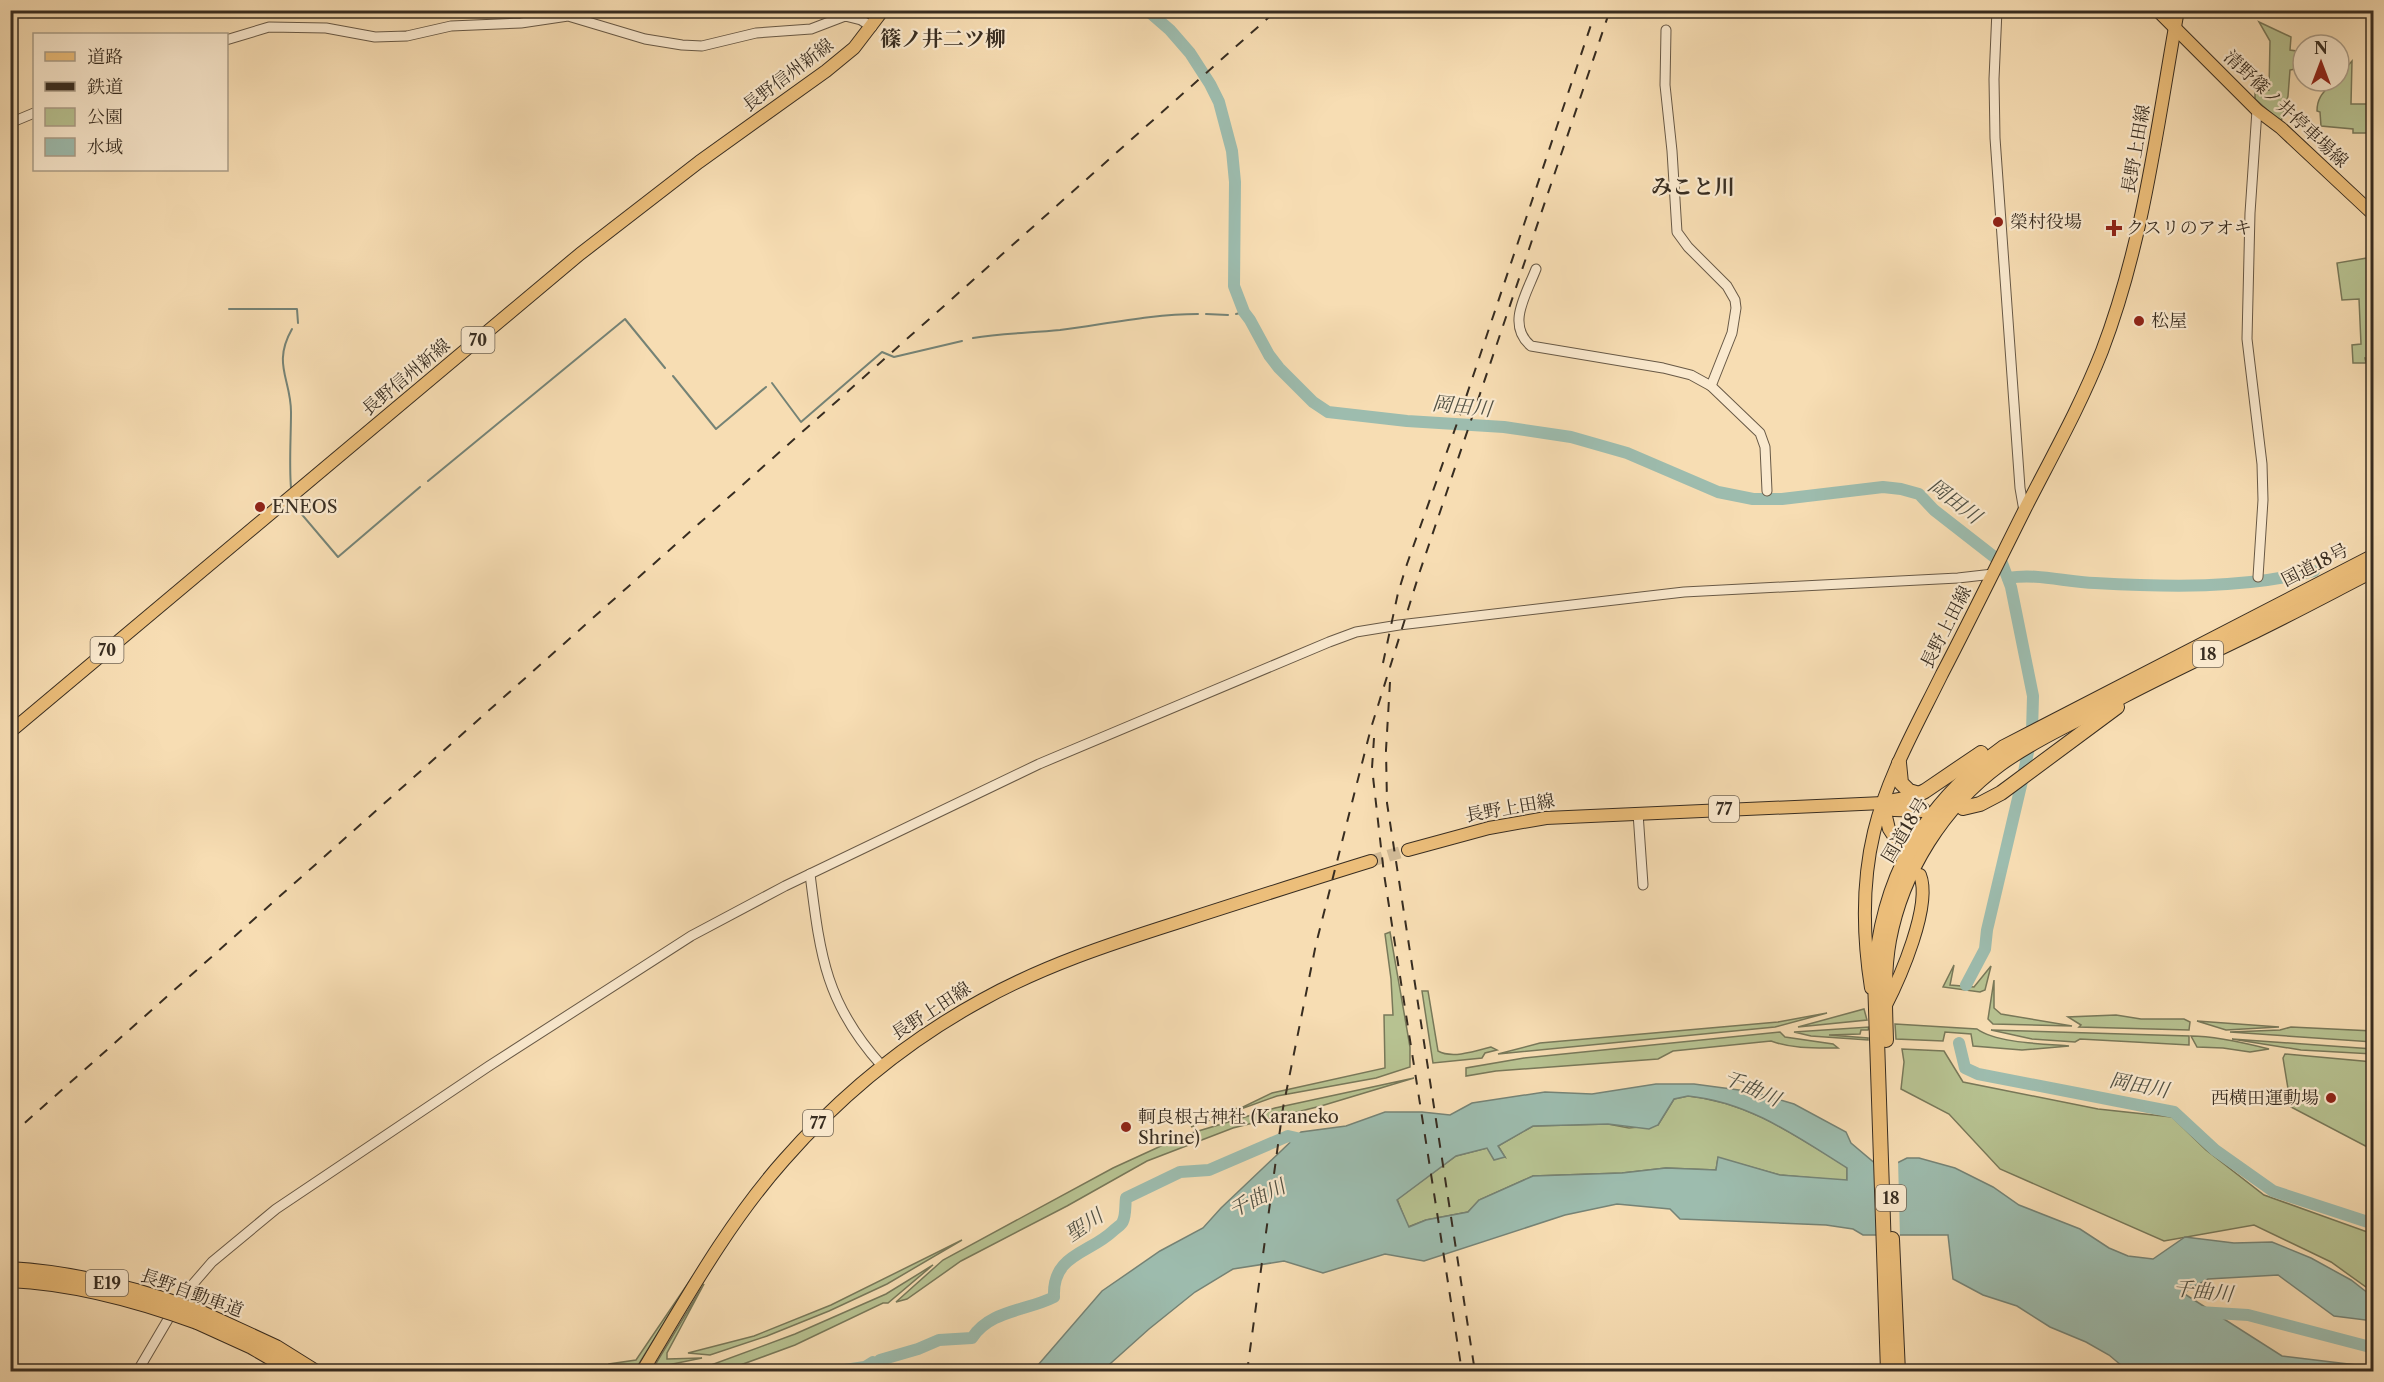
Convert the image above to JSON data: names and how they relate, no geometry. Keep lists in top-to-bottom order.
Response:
{
  "streets": {
    "highway": [
      "国道18号",
      "18",
      "E19",
      "長野自動車道"
    ],
    "main road": [
      "長野信州新線",
      "清野篠ノ井停車場線",
      "長野上田線",
      "70",
      "77"
    ]
  },
  "crossings": [
    ["清野篠ノ井停車場線", "長野上田線"]
  ],
  "districts": ["篠ノ井二ツ柳", "みこと川"],
  "water": ["岡田川", "千曲川", "聖川"],
  "places": {
    "other": [
      "榮村役場",
      "松屋",
      "ENEOS",
      "西横田運動場",
      "軻良根古神社 (Karaneko Shrine)"
    ],
    "health": ["クスリのアオキ"]
  },
  "legend": [
    "道路",
    "鉄道",
    "公園",
    "水域"
  ],
  "north": "top"
}
